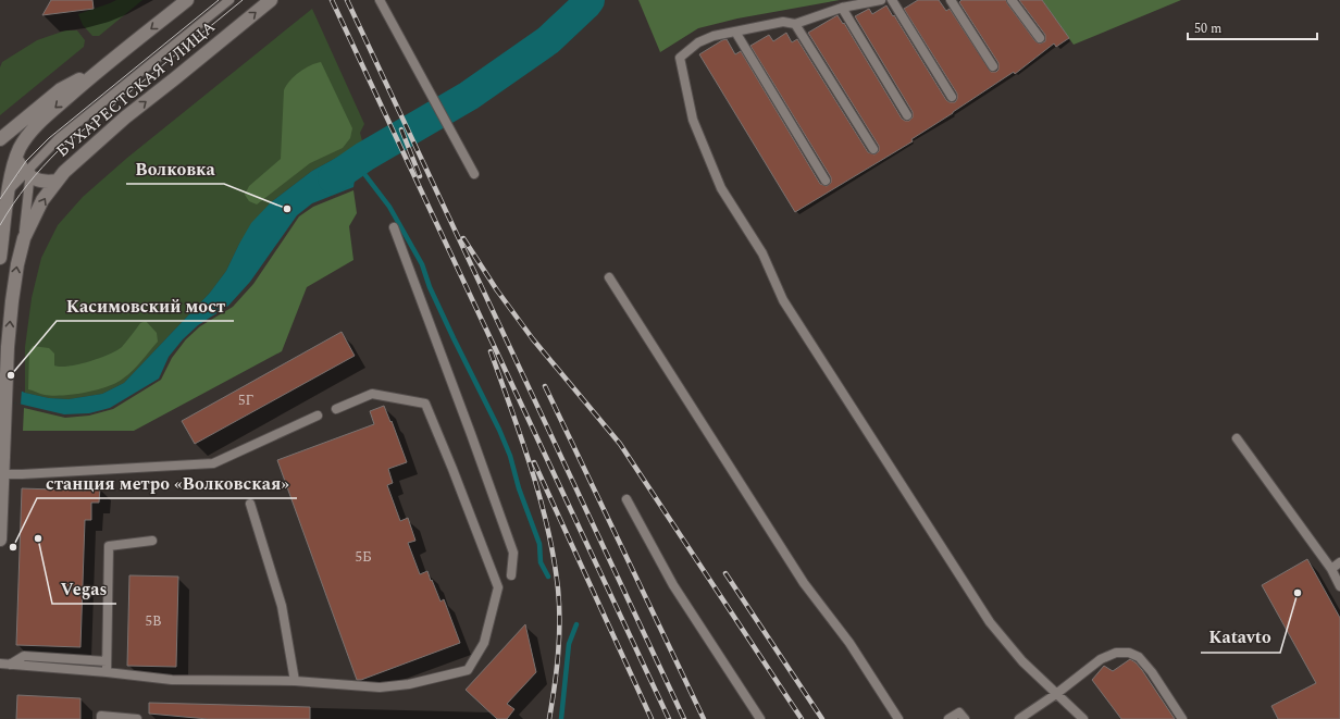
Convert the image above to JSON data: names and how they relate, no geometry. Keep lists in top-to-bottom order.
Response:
{
  "streets": {
    "main road": ["БУХАРЕСТСКАЯ УЛИЦА"]
  },
  "places": [
    "Волковка",
    "Касимовский мост",
    "Vegas",
    "станция метро «Волковская»",
    "Katavto"
  ],
  "house_numbers": ["5Г", "5Б", "5В"],
  "scale_bar": "50 m"
}
